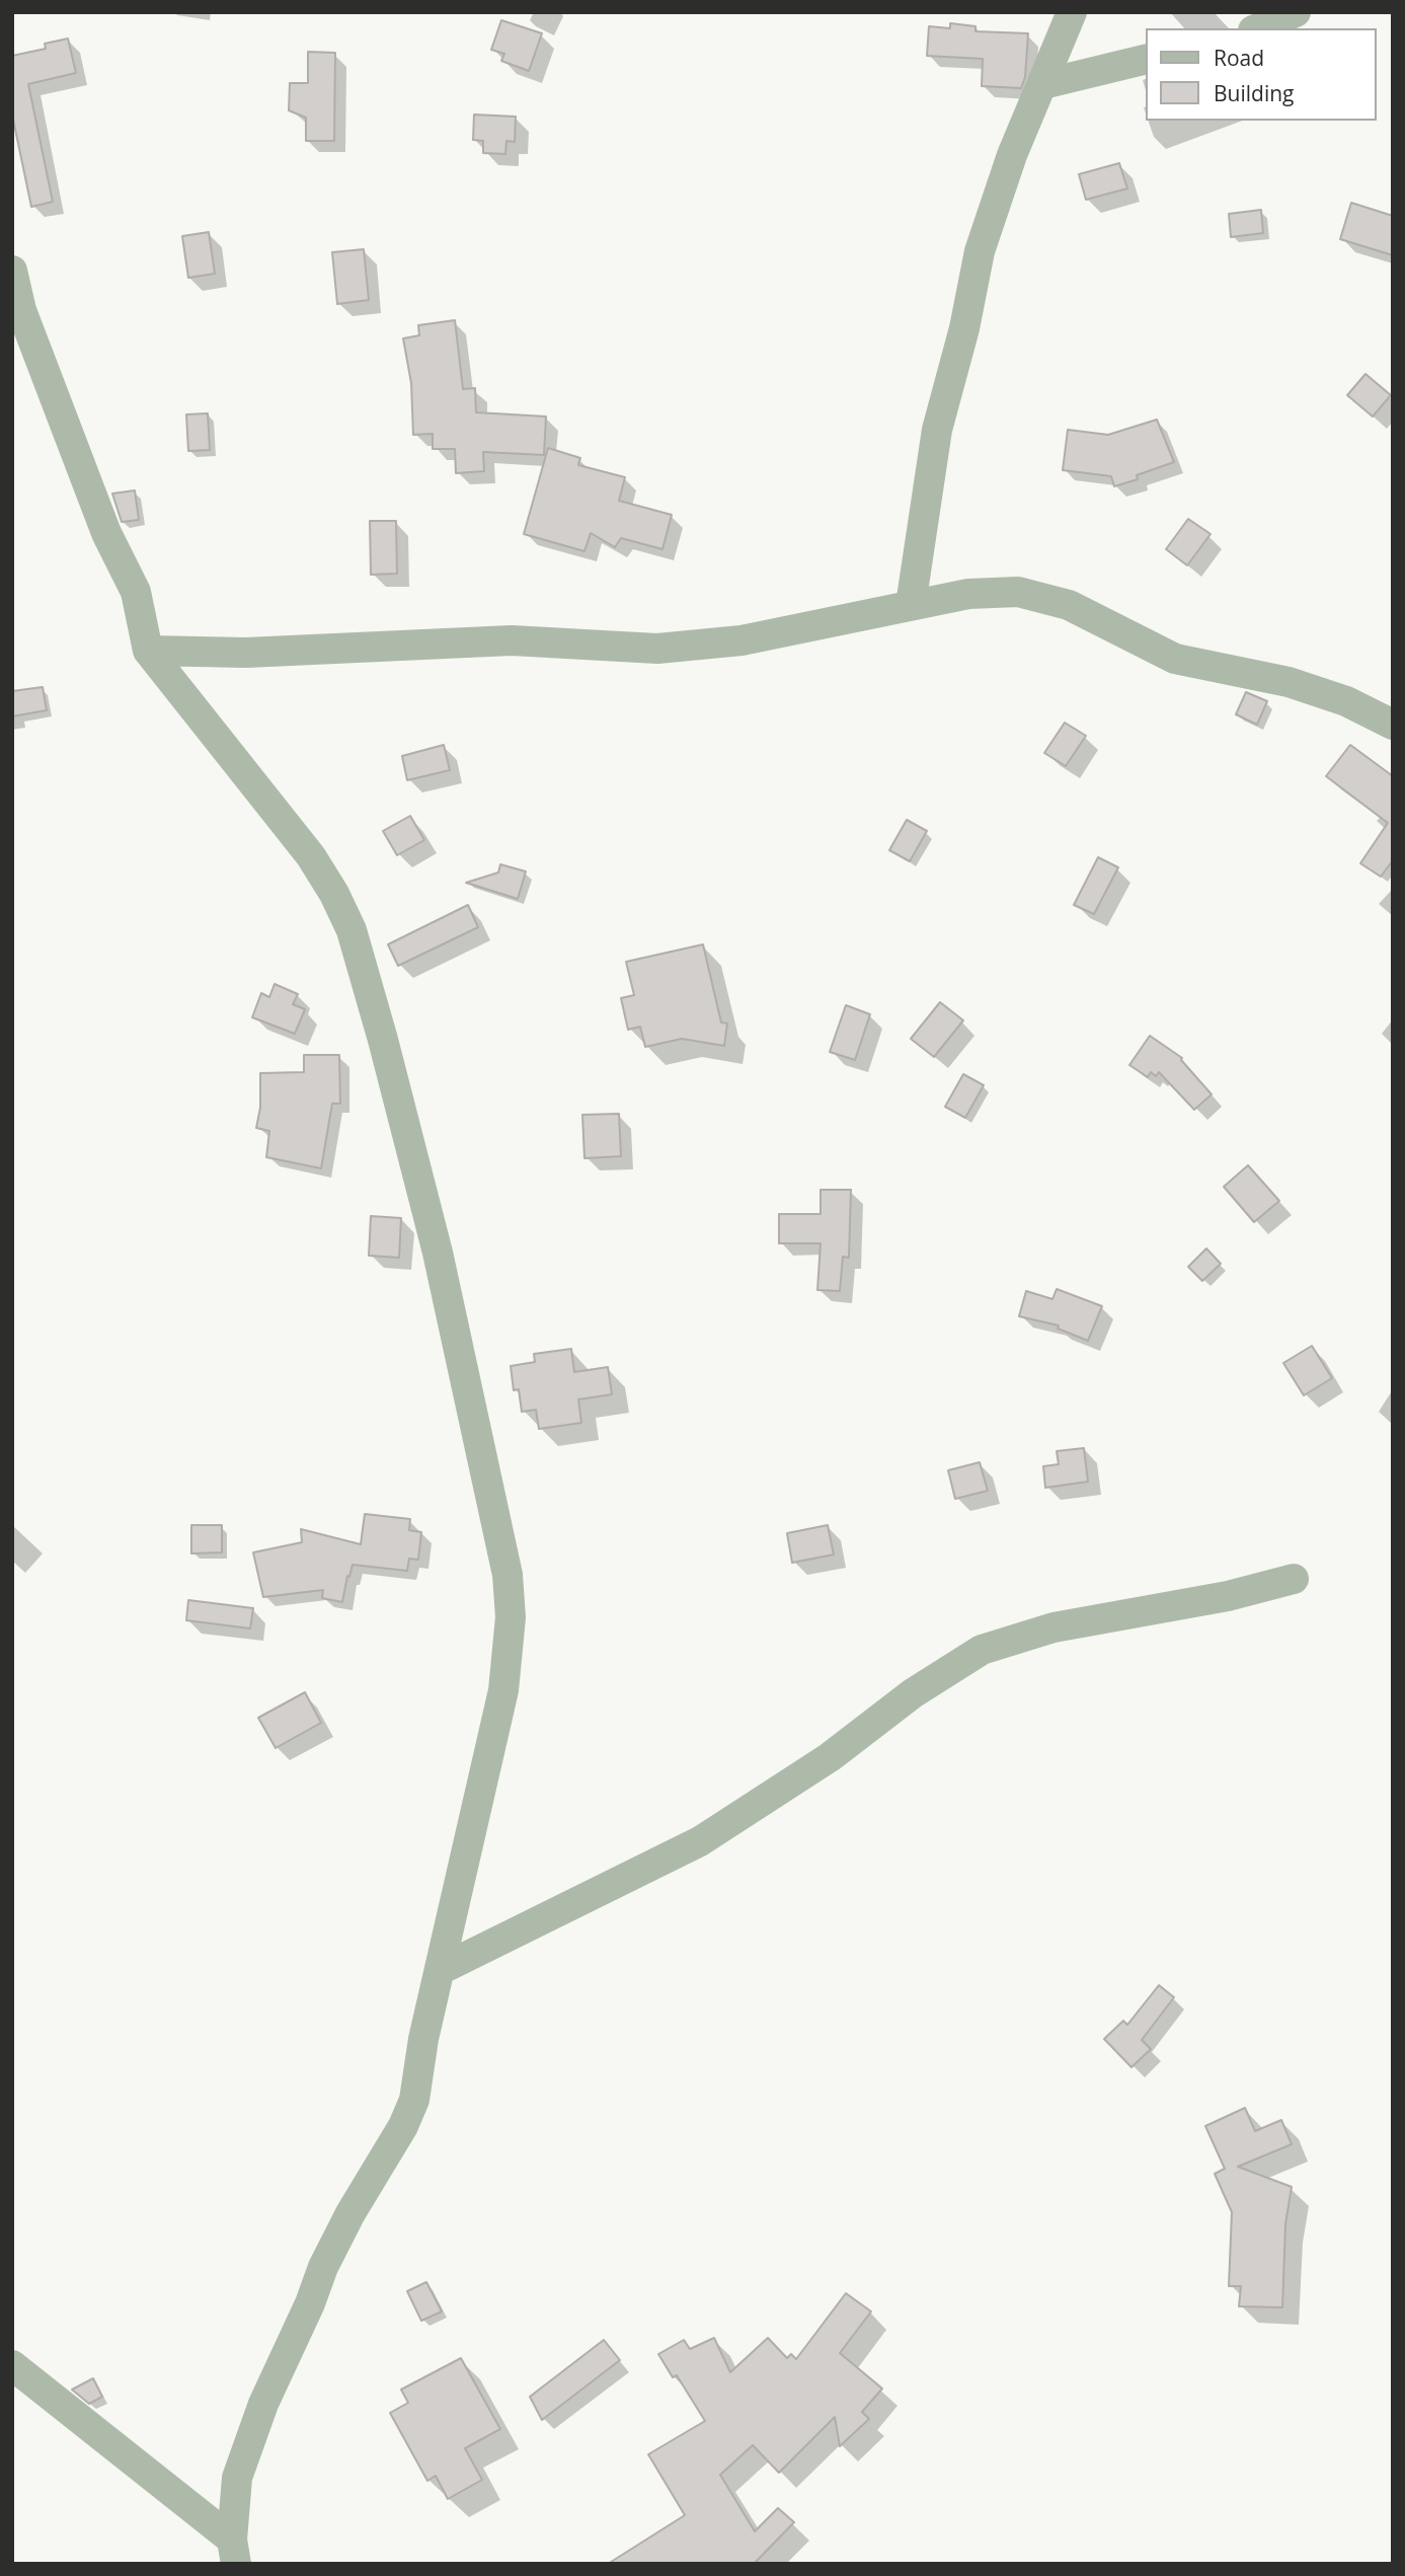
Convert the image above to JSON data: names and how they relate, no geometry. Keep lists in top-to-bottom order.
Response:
{
  "legend": ["Road", "Building"]
}
